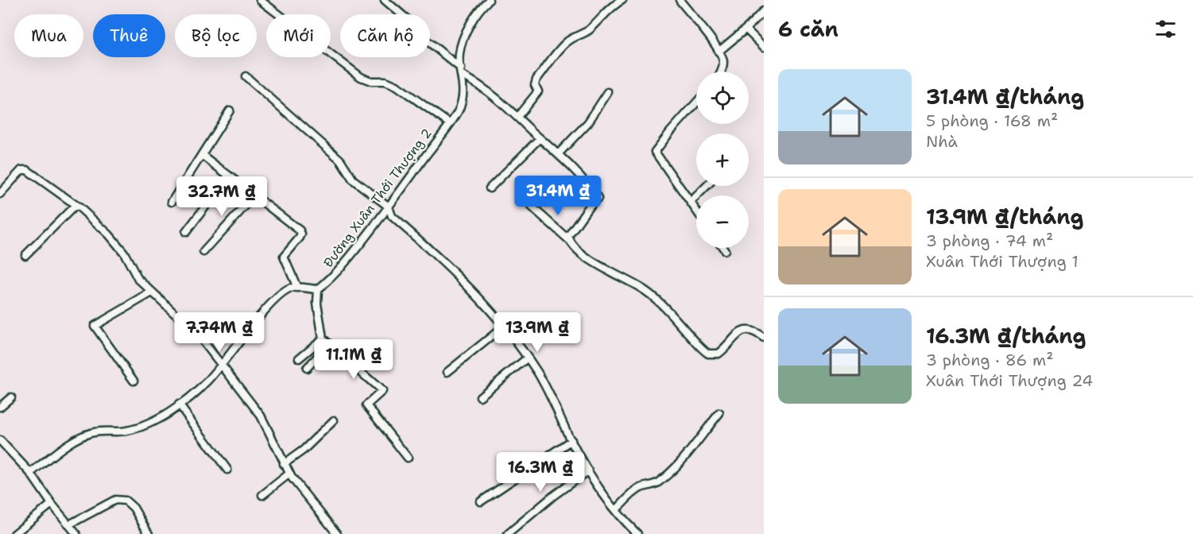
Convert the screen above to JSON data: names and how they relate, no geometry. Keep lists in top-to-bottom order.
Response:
{
  "streets": {
    "street": ["Đường Xuân Thới Thượng 2"]
  },
  "page": {
    "heading": "6 căn",
    "chip": [
      "Mua",
      "Thuê",
      "Bộ lọc",
      "Mới",
      "Căn hộ"
    ],
    "list": [
      {
        "name": "31.4M ₫/tháng",
        "note": "5 phòng · 168 m² · Nhà"
      },
      {
        "name": "13.9M ₫/tháng",
        "note": "3 phòng · 74 m² · Xuân Thới Thượng 1"
      },
      {
        "name": "16.3M ₫/tháng",
        "note": "3 phòng · 86 m² · Xuân Thới Thượng 24"
      }
    ],
    "map_buttons": ["+", "−"],
    "price": [
      "31.4M ₫",
      "32.7M ₫",
      "7.74M ₫",
      "13.9M ₫",
      "11.1M ₫",
      "16.3M ₫"
    ]
  }
}
